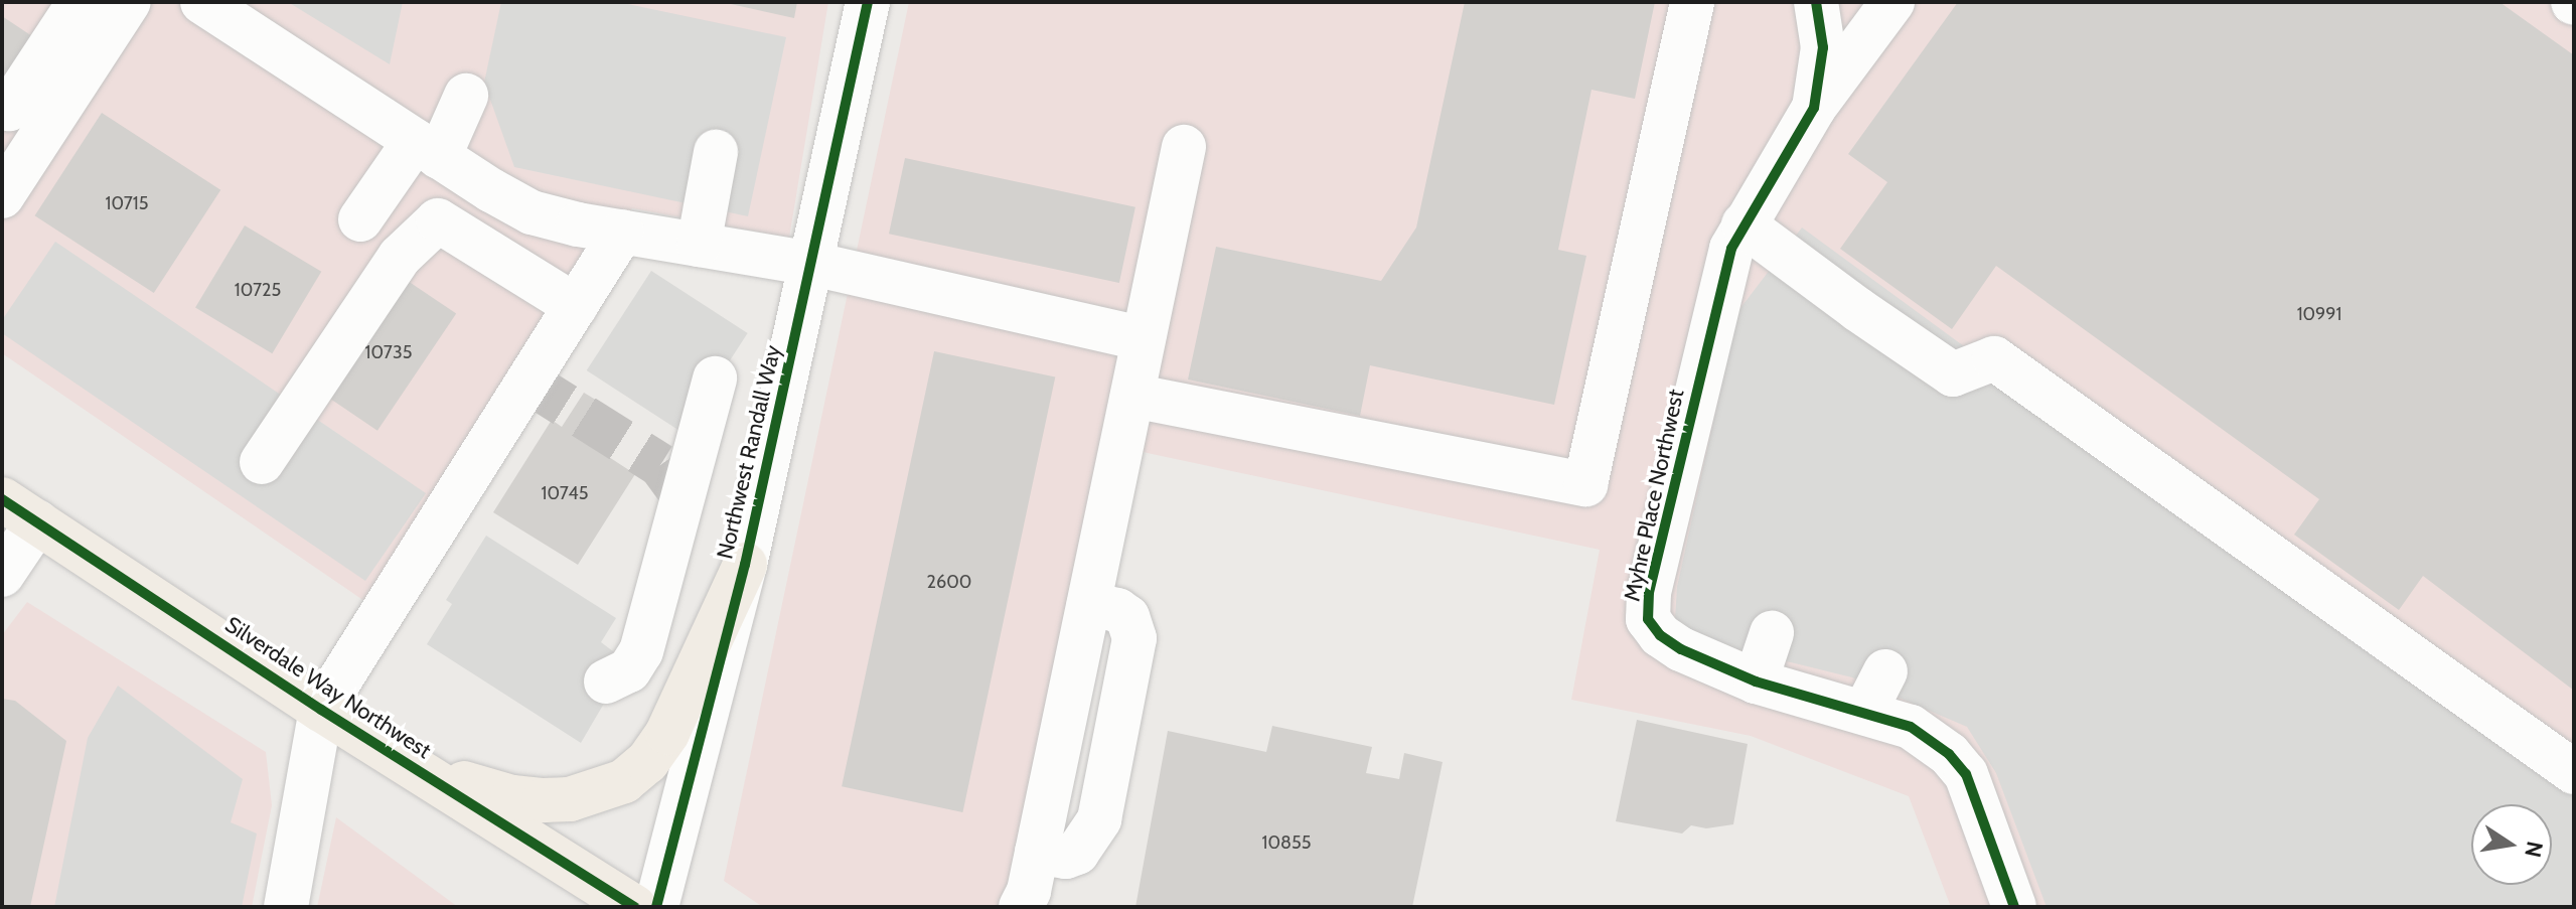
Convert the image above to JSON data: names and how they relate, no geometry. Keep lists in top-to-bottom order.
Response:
{
  "streets": {
    "main road": ["Silverdale Way Northwest"],
    "street": ["Northwest Randall Way", "Myhre Place Northwest"]
  },
  "house_numbers": [
    "10715",
    "10725",
    "10991",
    "10735",
    "10745",
    "2600",
    "10855"
  ],
  "north": "right"
}
